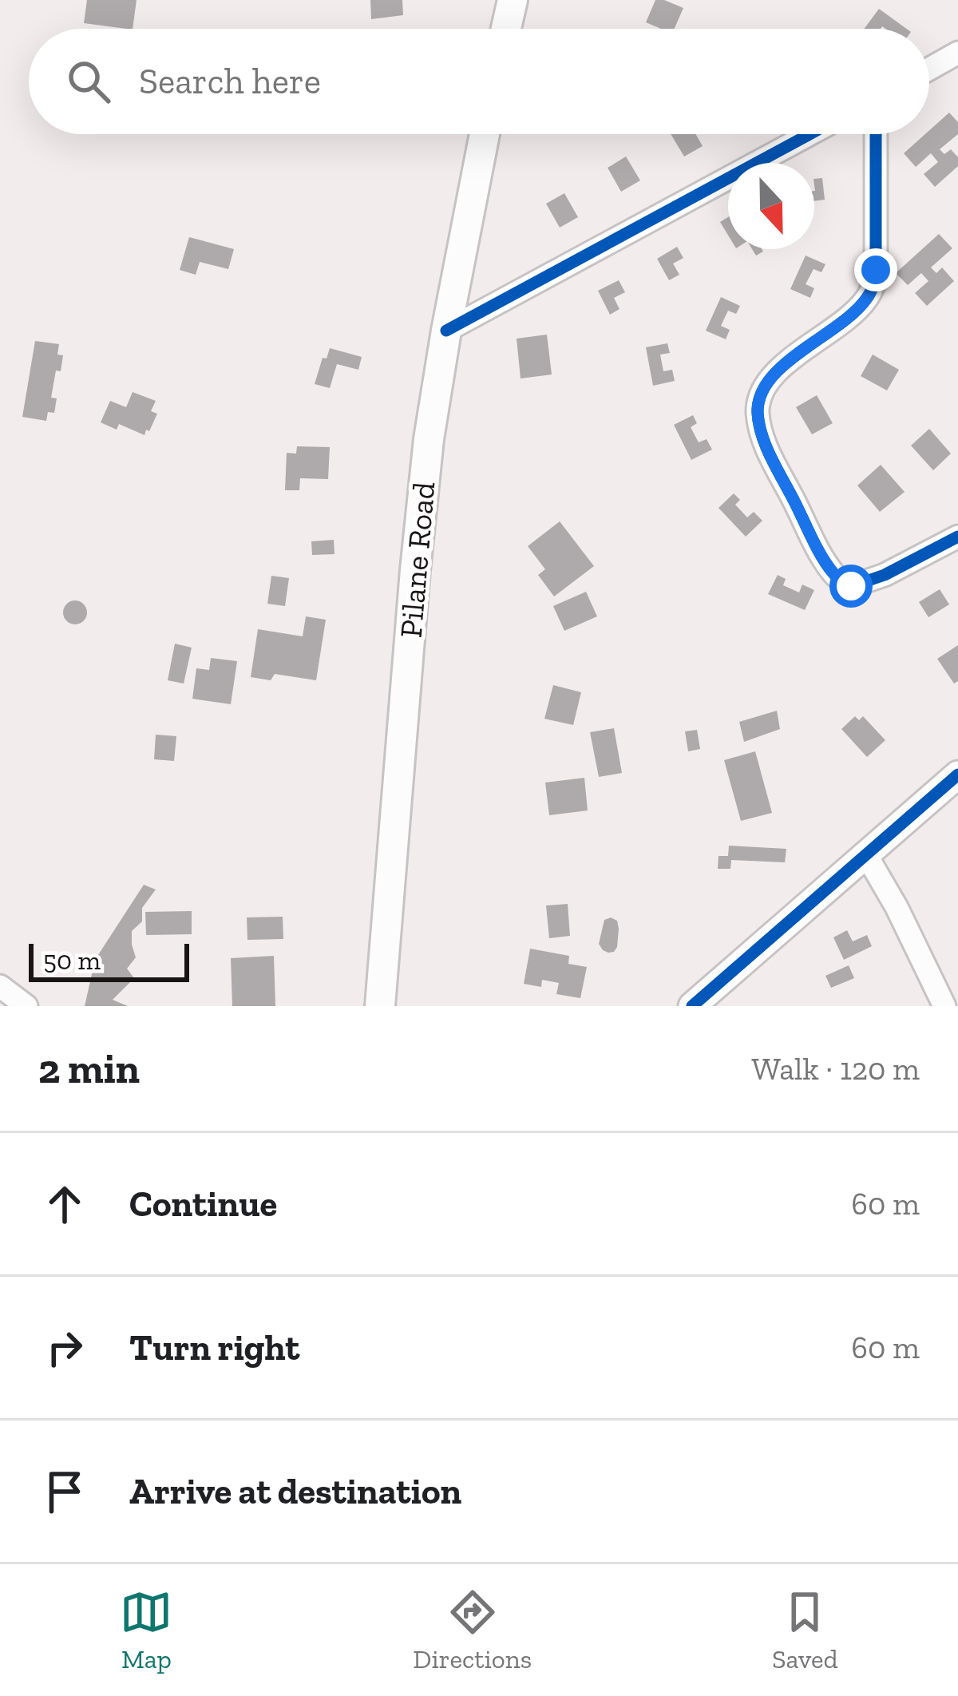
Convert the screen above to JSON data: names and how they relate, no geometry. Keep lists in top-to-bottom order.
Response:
{
  "streets": {
    "main road": ["Pilane Road"]
  },
  "scale_bar": "50 m",
  "north": "bottom",
  "page": {
    "search": "Search here",
    "scale": "50 m",
    "heading": ["2 min", "Walk · 120 m"],
    "list": [
      ["Continue", "60 m"],
      ["Turn right", "60 m"],
      "Arrive at destination"
    ],
    "nav": ["Map", "Directions", "Saved"]
  }
}
